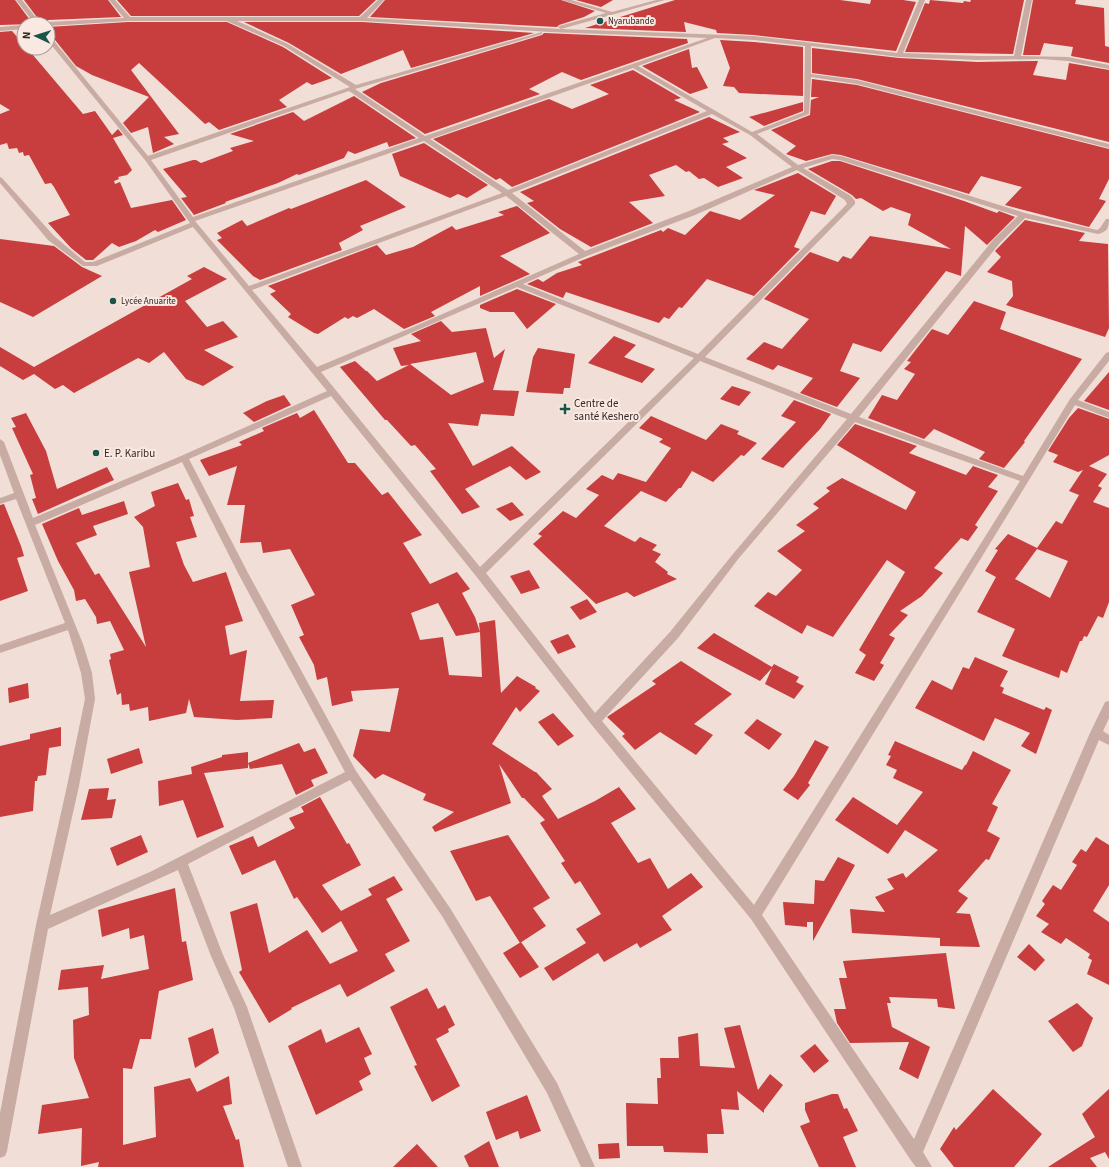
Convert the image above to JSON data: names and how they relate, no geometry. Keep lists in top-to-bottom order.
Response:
{
  "places": {
    "other": ["Nyarubande", "Lycée Anuarite", "E. P. Karibu"],
    "health": ["Centre de santé Keshero"]
  },
  "north": "left"
}
